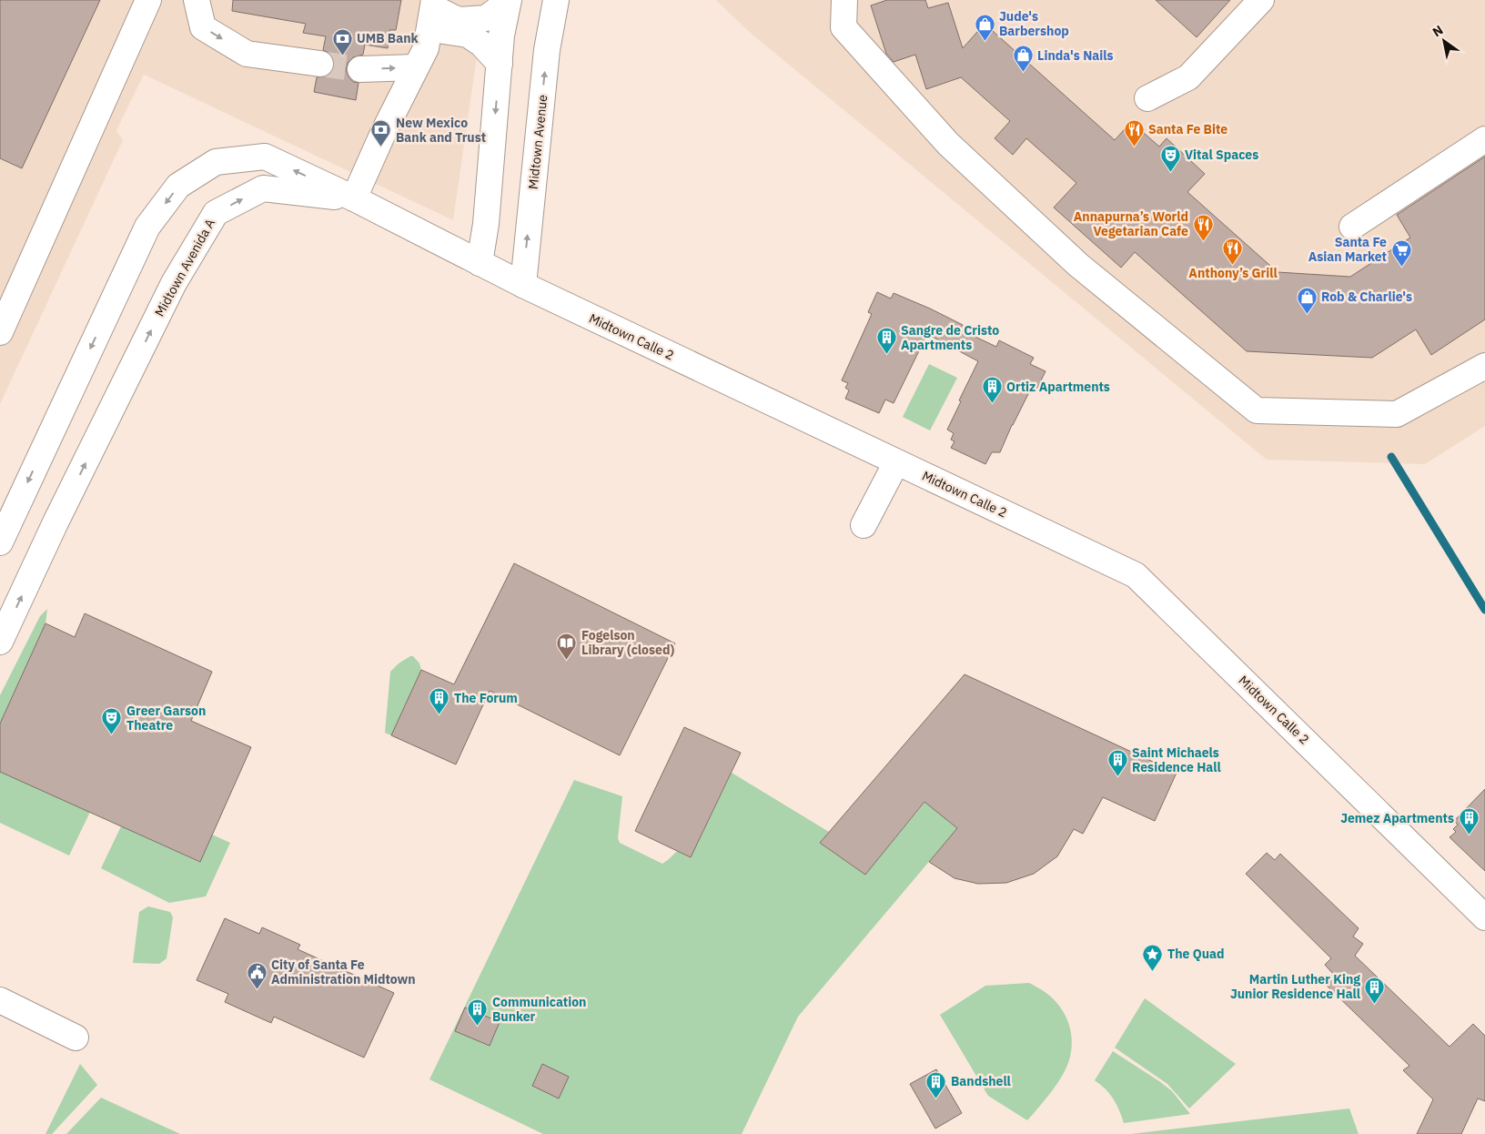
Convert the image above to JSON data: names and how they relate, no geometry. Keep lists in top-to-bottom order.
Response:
{
  "streets": {
    "lane": ["Midtown Avenue", "Midtown Avenida A", "Midtown Calle 2"]
  },
  "crossings": [
    ["Midtown Avenue", "Midtown Calle 2"],
    ["Midtown Avenida A", "Midtown Calle 2"]
  ],
  "places": {
    "shop": ["Jude's Barbershop", "Linda's Nails", "Rob & Charlie's"],
    "bank": ["UMB Bank", "New Mexico Bank and Trust"],
    "restaurant": ["Santa Fe Bite", "Annapurna’s World Vegetarian Cafe", "Anthony’s Grill"],
    "theatre": ["Vital Spaces", "Greer Garson Theatre"],
    "supermarket": ["Santa Fe Asian Market"],
    "building": [
      "Sangre de Cristo Apartments",
      "Ortiz Apartments",
      "The Forum",
      "Saint Michaels Residence Hall",
      "Jemez Apartments",
      "Martin Luther King Junior Residence Hall",
      "Communication Bunker",
      "Bandshell"
    ],
    "library": ["Fogelson Library (closed)"],
    "place": ["The Quad"],
    "public building": ["City of Santa Fe Administration Midtown"]
  },
  "north": "top left"
}
